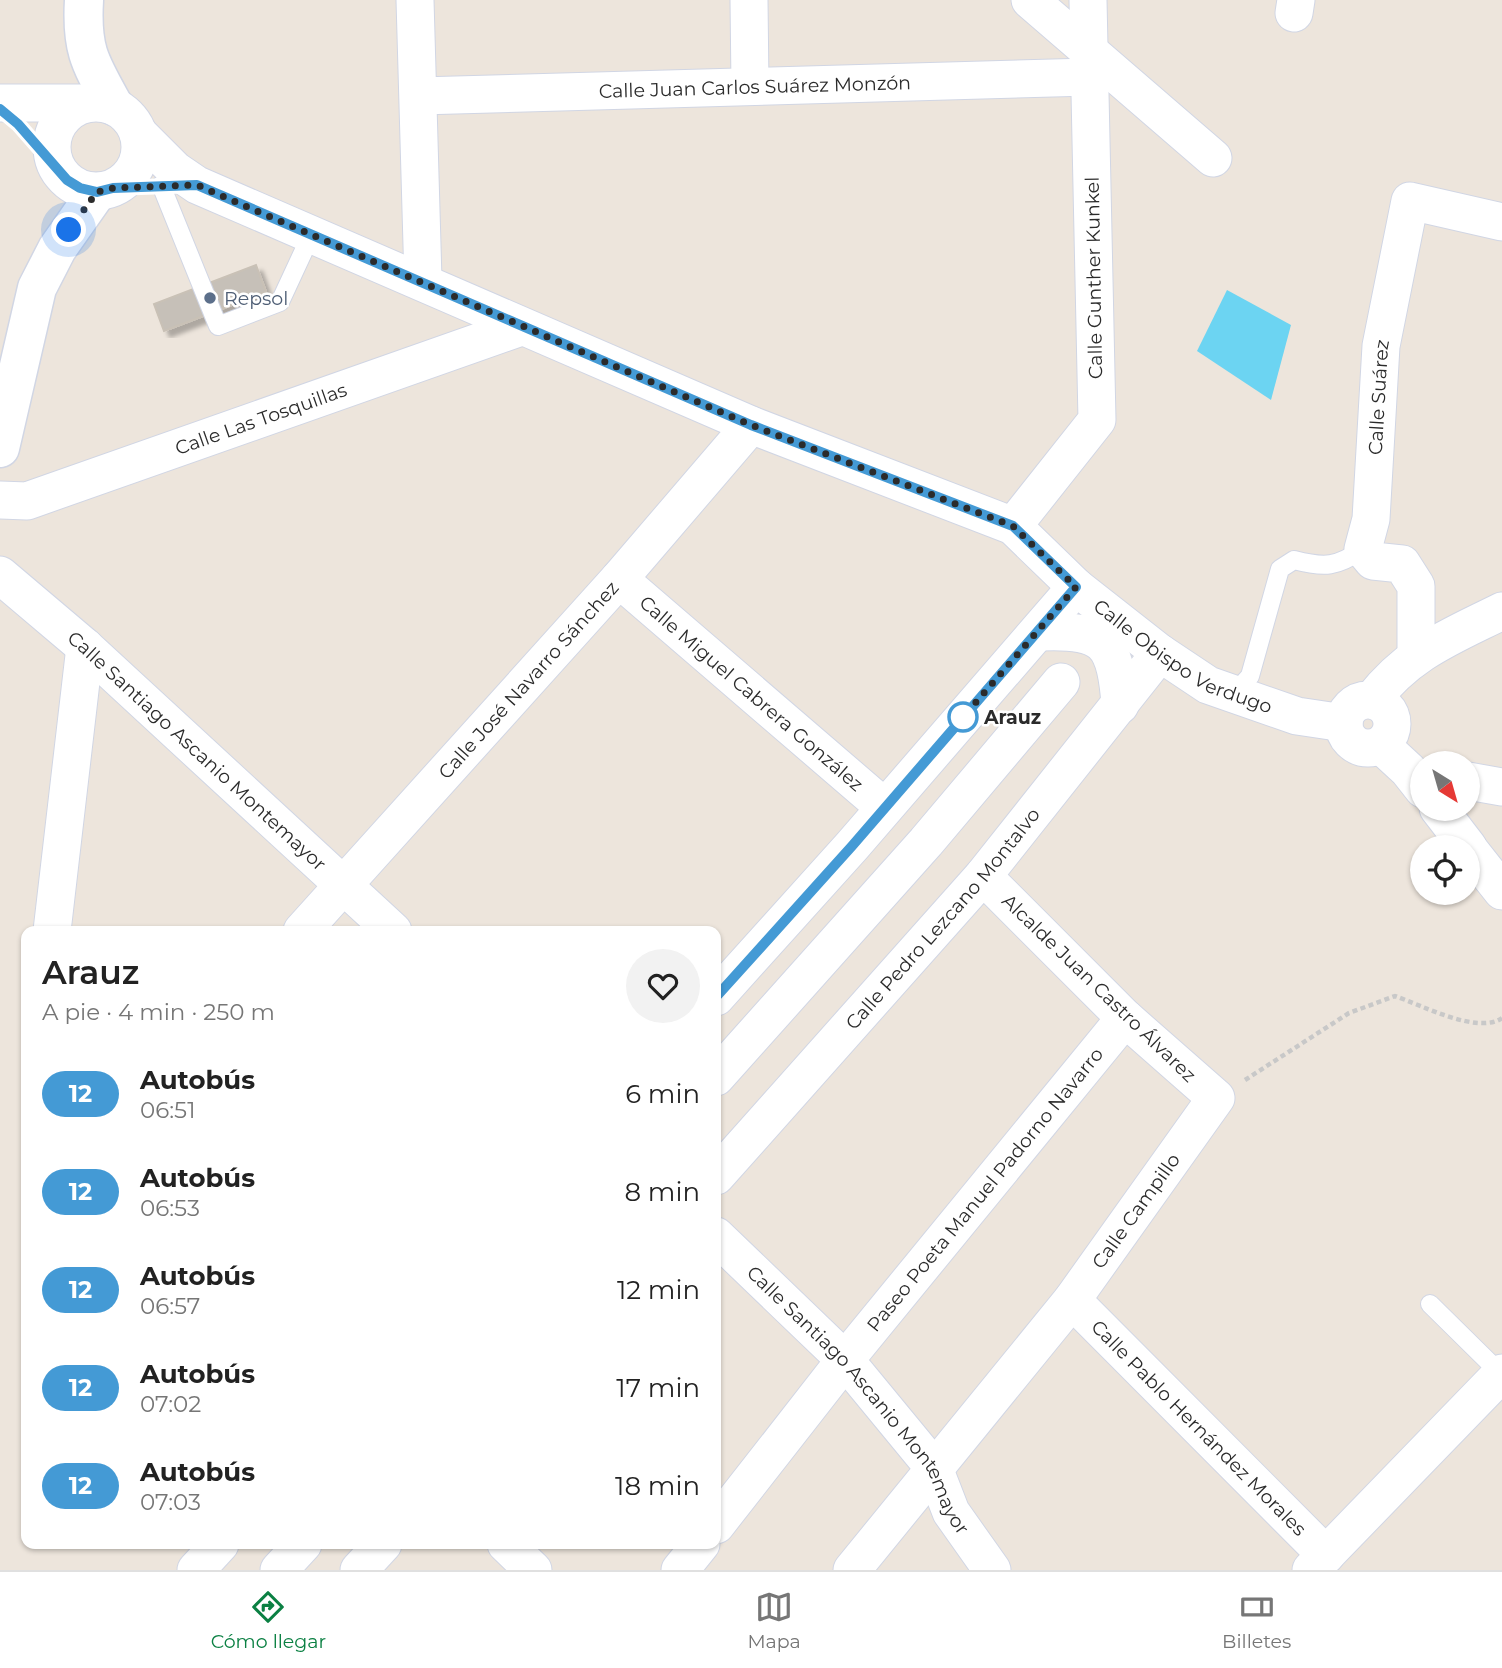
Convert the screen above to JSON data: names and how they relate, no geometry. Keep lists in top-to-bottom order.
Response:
{
  "streets": {
    "street": [
      "Calle Juan Carlos Suárez Monzón",
      "Calle Gunther Kunkel",
      "Calle Suárez",
      "Calle Las Tosquillas",
      "Calle Obispo Verdugo",
      "Calle José Navarro Sánchez",
      "Calle Miguel Cabrera González",
      "Calle Santiago Ascanio Montemayor",
      "Calle Pedro Lezcano Montalvo",
      "Alcalde Juan Castro Álvarez",
      "Paseo Poeta Manuel Padorno Navarro",
      "Calle Campillo",
      "Calle Pablo Hernández Morales"
    ]
  },
  "crossings": [
    ["Calle Juan Carlos Suárez Monzón", "Calle Gunther Kunkel"],
    ["Calle Gunther Kunkel", "Calle Obispo Verdugo"],
    ["Calle Las Tosquillas", "Calle Obispo Verdugo"],
    ["Calle Obispo Verdugo", "Calle José Navarro Sánchez"],
    ["Calle Obispo Verdugo", "Calle Pedro Lezcano Montalvo"],
    ["Calle José Navarro Sánchez", "Calle Miguel Cabrera González"],
    ["Calle José Navarro Sánchez", "Calle Santiago Ascanio Montemayor"],
    ["Calle Santiago Ascanio Montemayor", "Paseo Poeta Manuel Padorno Navarro"],
    ["Calle Santiago Ascanio Montemayor", "Calle Campillo"],
    ["Calle Pedro Lezcano Montalvo", "Alcalde Juan Castro Álvarez"],
    ["Alcalde Juan Castro Álvarez", "Paseo Poeta Manuel Padorno Navarro"],
    ["Alcalde Juan Castro Álvarez", "Calle Campillo"],
    ["Calle Campillo", "Calle Pablo Hernández Morales"]
  ],
  "places": ["Repsol", "Arauz"],
  "lines": ["bus line 12"],
  "north": "bottom right",
  "page": {
    "heading": ["Arauz", "A pie · 4 min · 250 m"],
    "list": [
      {
        "mark": "12",
        "name": "Autobús",
        "note": "06:51",
        "value": "6 min"
      },
      {
        "mark": "12",
        "name": "Autobús",
        "note": "06:53",
        "value": "8 min"
      },
      {
        "mark": "12",
        "name": "Autobús",
        "note": "06:57",
        "value": "12 min"
      },
      {
        "mark": "12",
        "name": "Autobús",
        "note": "07:02",
        "value": "17 min"
      },
      {
        "mark": "12",
        "name": "Autobús",
        "note": "07:03",
        "value": "18 min"
      }
    ],
    "tabs": ["Cómo llegar", "Mapa", "Billetes"]
  }
}
